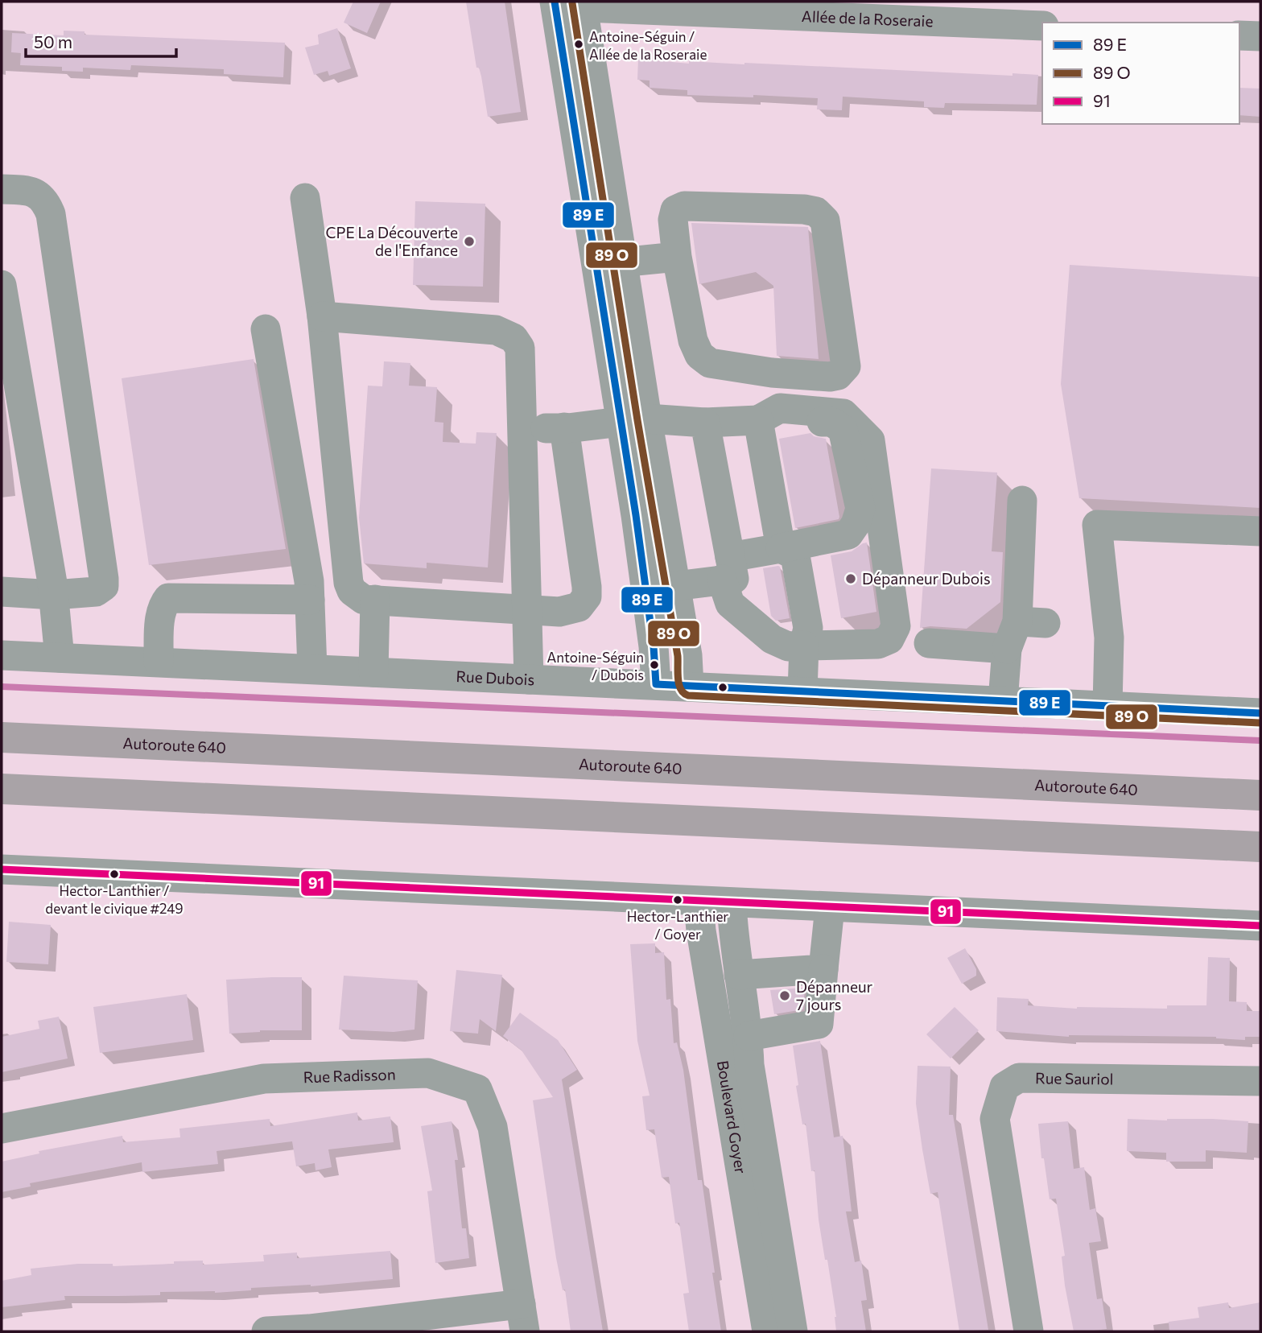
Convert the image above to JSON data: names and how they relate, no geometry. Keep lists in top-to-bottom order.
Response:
{
  "streets": {
    "highway": ["Autoroute 640"],
    "street": [
      "Allée de la Roseraie",
      "Rue Dubois",
      "Rue Radisson",
      "Rue Sauriol",
      "Boulevard Goyer"
    ]
  },
  "places": [
    "Antoine-Séguin / Allée de la Roseraie",
    "CPE La Découverte de l'Enfance",
    "Dépanneur Dubois",
    "Antoine-Séguin / Dubois",
    "Hector-Lanthier / devant le civique #249",
    "Hector-Lanthier / Goyer",
    "Dépanneur 7 jours"
  ],
  "lines": ["transit line 91"],
  "legend": ["89 E", "89 O", "91"],
  "scale_bar": "50 m"
}
